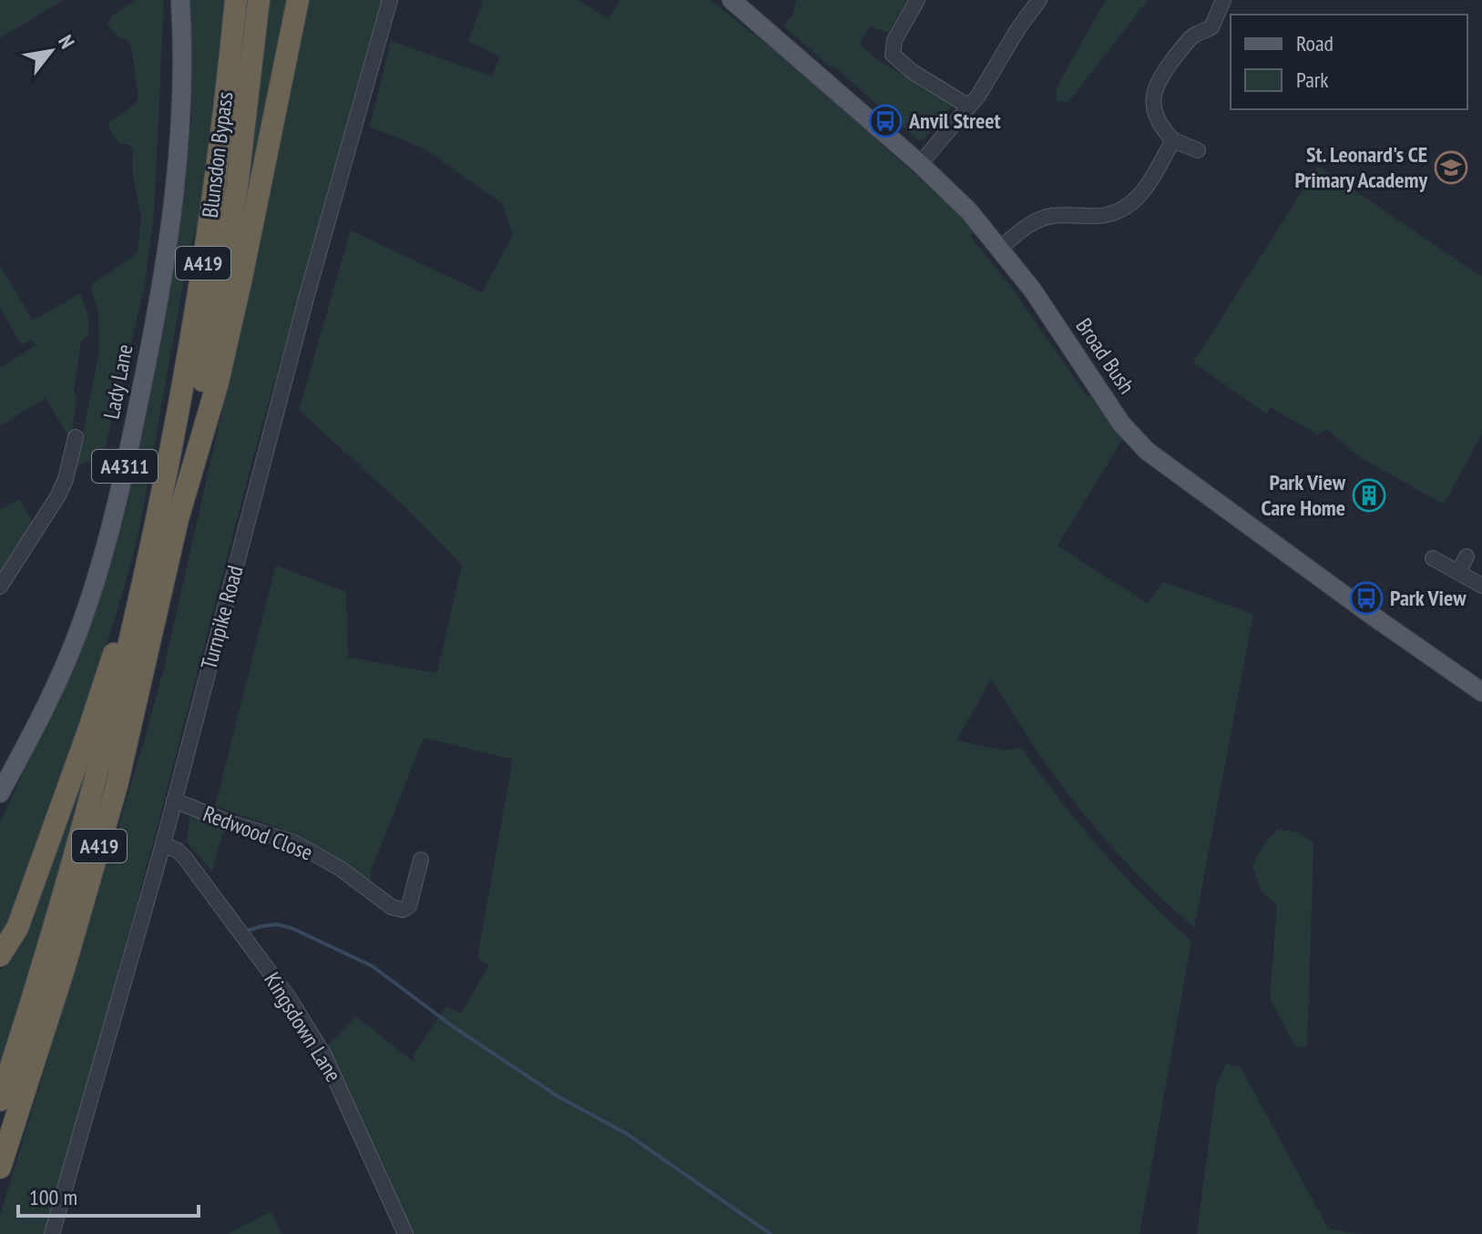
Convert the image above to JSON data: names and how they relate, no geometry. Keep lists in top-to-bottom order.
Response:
{
  "streets": {
    "highway": ["Blunsdon Bypass", "A419"],
    "main road": ["Broad Bush", "Lady Lane", "A4311"],
    "street": ["Turnpike Road", "Redwood Close", "Kingsdown Lane"]
  },
  "crossings": [
    ["Blunsdon Bypass", "A419"],
    ["Turnpike Road", "Redwood Close"],
    ["Turnpike Road", "Kingsdown Lane"]
  ],
  "places": {
    "bus stop": ["Anvil Street", "Park View"],
    "school or university": ["St. Leonard's CE Primary Academy"],
    "building": ["Park View Care Home"]
  },
  "legend": ["Road", "Park"],
  "scale_bar": "100 m",
  "north": "top right"
}
